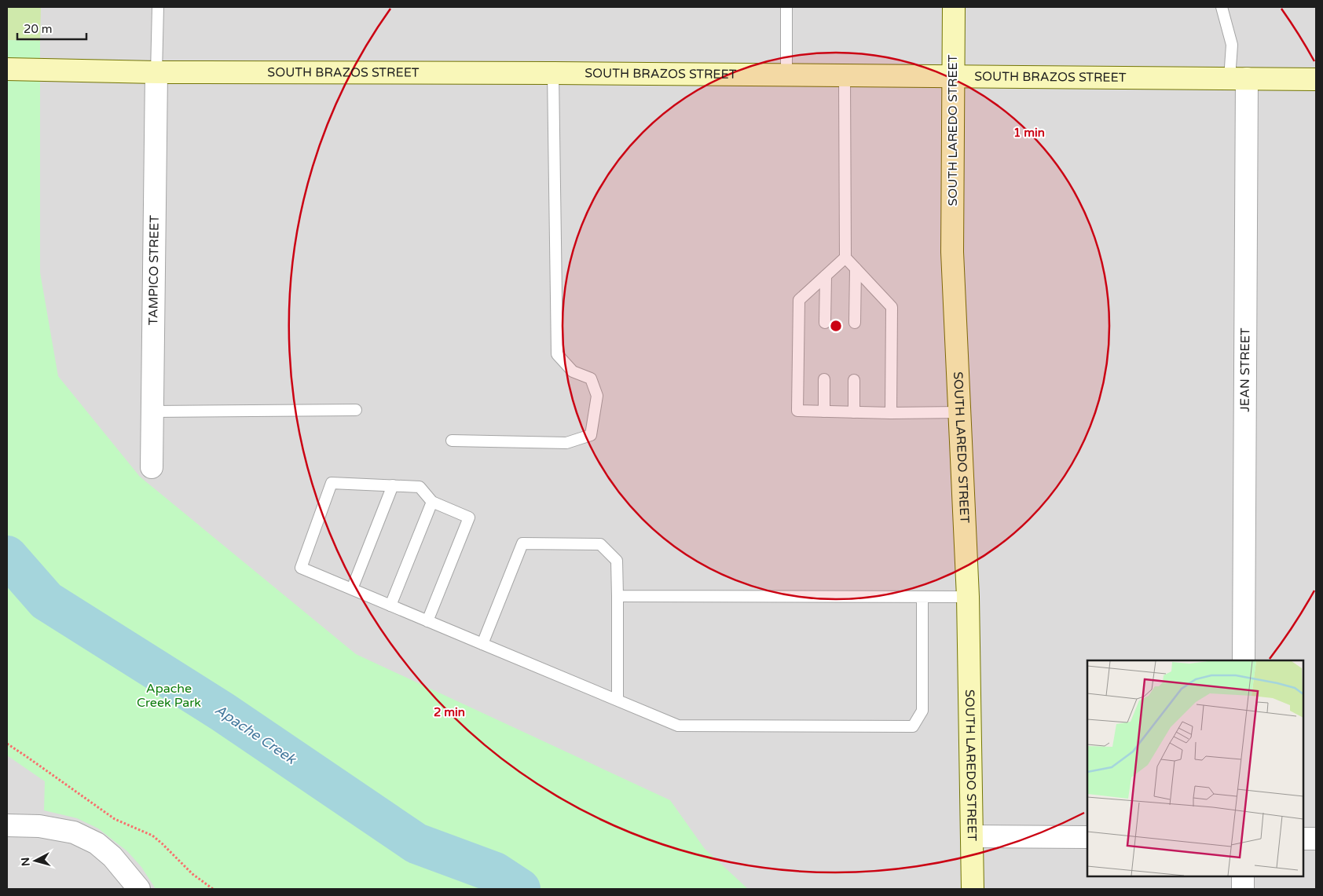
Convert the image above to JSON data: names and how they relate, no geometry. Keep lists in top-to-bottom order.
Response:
{
  "streets": {
    "street": [
      "SOUTH BRAZOS STREET",
      "SOUTH LAREDO STREET",
      "TAMPICO STREET",
      "JEAN STREET"
    ]
  },
  "crossings": [
    ["SOUTH BRAZOS STREET", "SOUTH LAREDO STREET"],
    ["SOUTH BRAZOS STREET", "TAMPICO STREET"],
    ["SOUTH BRAZOS STREET", "JEAN STREET"]
  ],
  "water": ["Apache Creek"],
  "parks": ["Apache Creek Park"],
  "scale_bar": "20 m",
  "north": "left",
  "rings": ["1 min", "2 min"]
}
